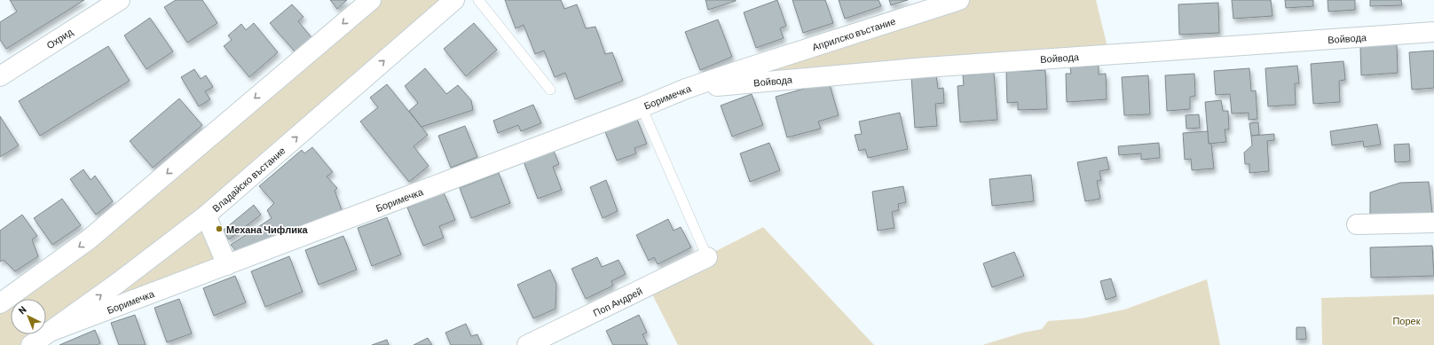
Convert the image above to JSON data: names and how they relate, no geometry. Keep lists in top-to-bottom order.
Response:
{
  "streets": {
    "street": [
      "Априлско въстание",
      "Охрид",
      "Войвода",
      "Боримечка",
      "Владайско въстание",
      "Поп Андрей"
    ]
  },
  "crossings": [
    ["Априлско въстание", "Боримечка"],
    ["Войвода", "Боримечка"],
    ["Боримечка", "Владайско въстание"]
  ],
  "parks": ["Порек"],
  "places": ["Механа Чифлика"],
  "north": "top left"
}
